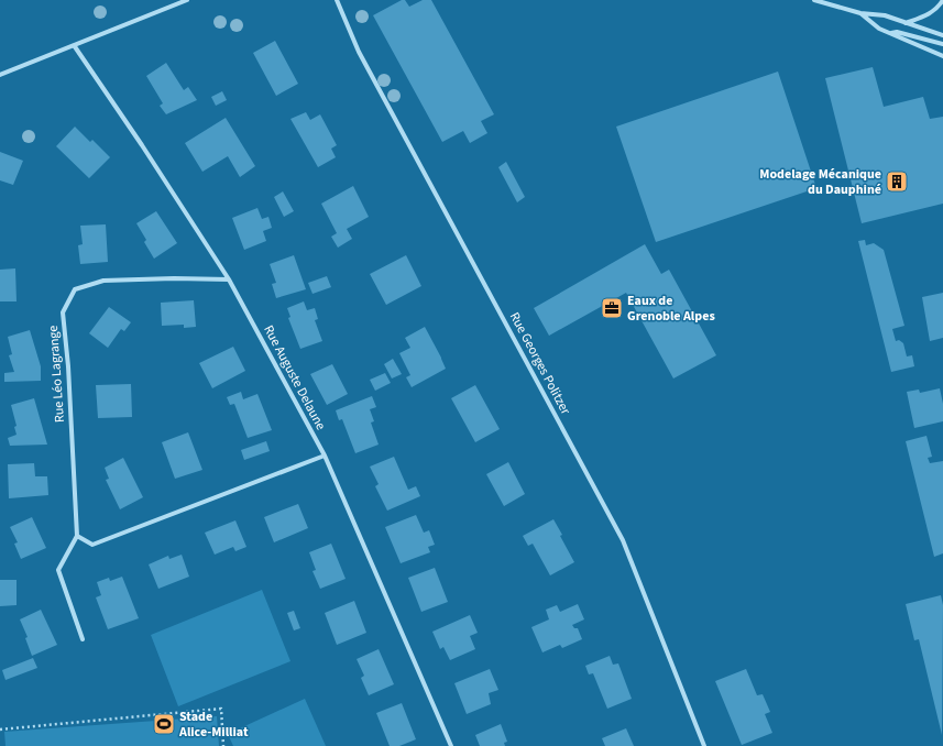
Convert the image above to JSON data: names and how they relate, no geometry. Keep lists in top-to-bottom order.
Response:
{
  "streets": {
    "street": ["Rue Georges Politzer", "Rue Léo Lagrange", "Rue Auguste Delaune"]
  },
  "crossings": [
    ["Rue Léo Lagrange", "Rue Auguste Delaune"]
  ],
  "places": {
    "building": ["Modelage Mécanique du Dauphiné"],
    "office": ["Eaux de Grenoble Alpes"],
    "sports": ["Stade Alice-Milliat"]
  }
}
